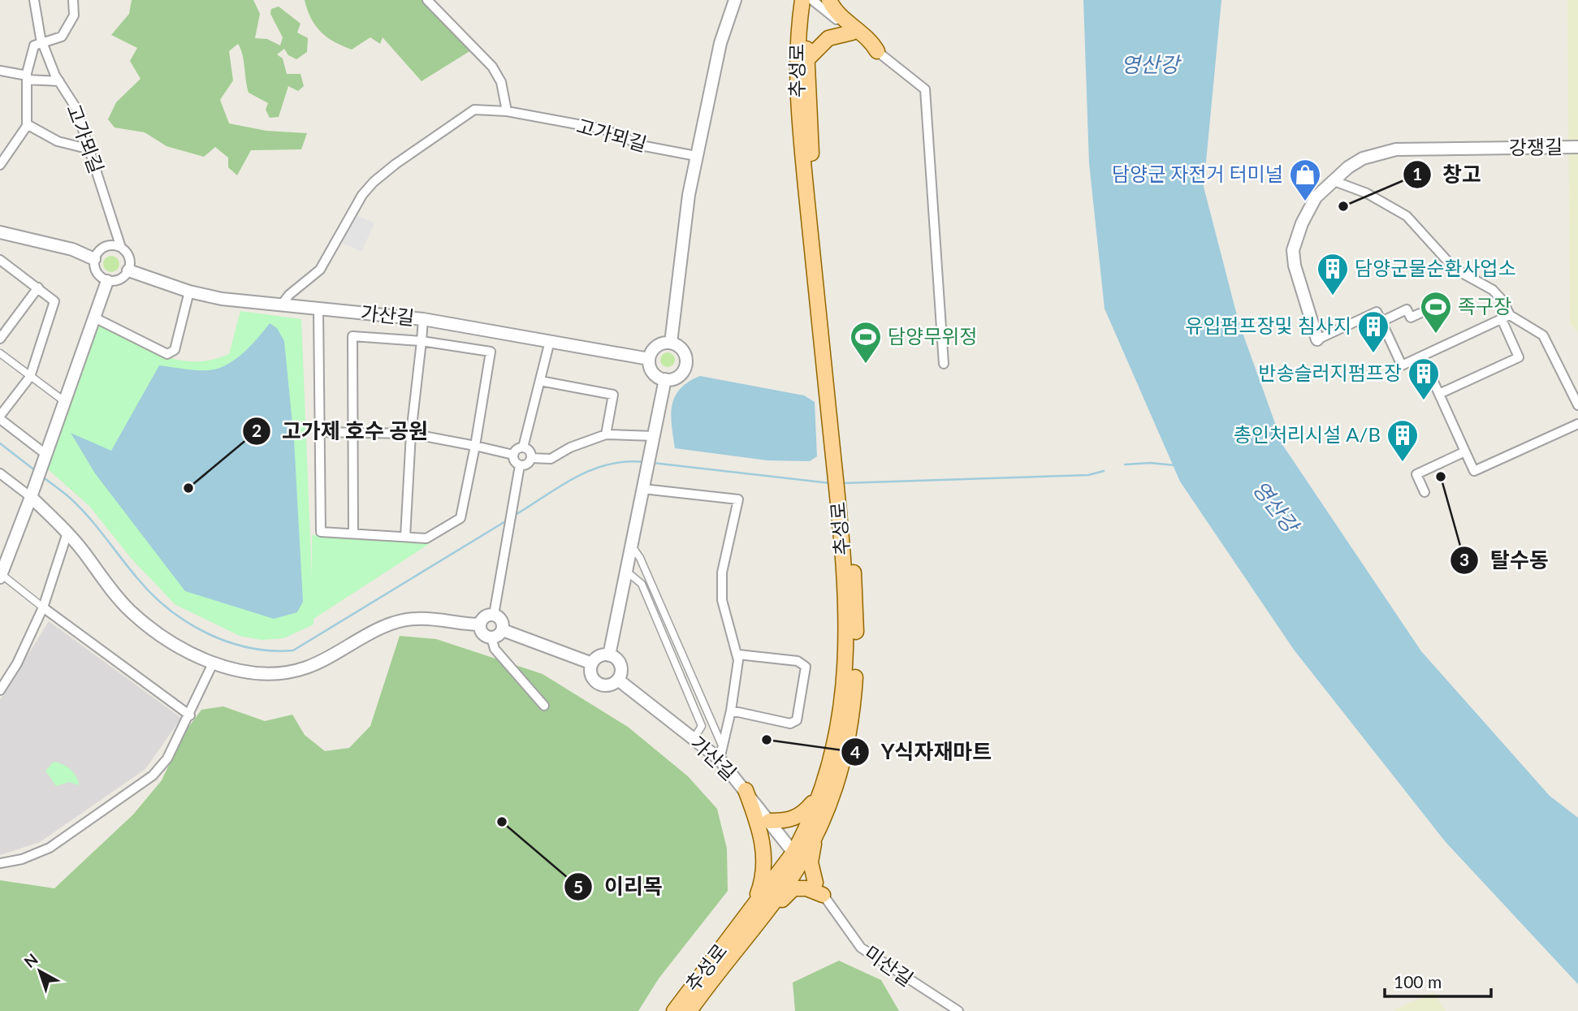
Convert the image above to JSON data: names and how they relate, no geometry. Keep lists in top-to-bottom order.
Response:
{
  "streets": {
    "main road": ["추성로"],
    "street": [
      "고가뫼길",
      "강쟁길",
      "가산길",
      "미산길"
    ]
  },
  "crossings": [
    ["추성로", "가산길"],
    ["추성로", "미산길"],
    ["고가뫼길", "가산길"],
    ["가산길", "미산길"]
  ],
  "water": ["영산강"],
  "places": {
    "shop": ["담양군 자전거 터미널"],
    "other": [
      "창고",
      "탈수동",
      "고가제 호수 공원",
      "Y식자재마트",
      "이리목"
    ],
    "building": [
      "담양군물순환사업소",
      "유입펌프장및 침사지",
      "반송슬러지펌프장",
      "총인처리시설 A/B"
    ],
    "sports": ["족구장", "담양무위정"]
  },
  "scale_bar": "100 m",
  "north": "top left"
}
